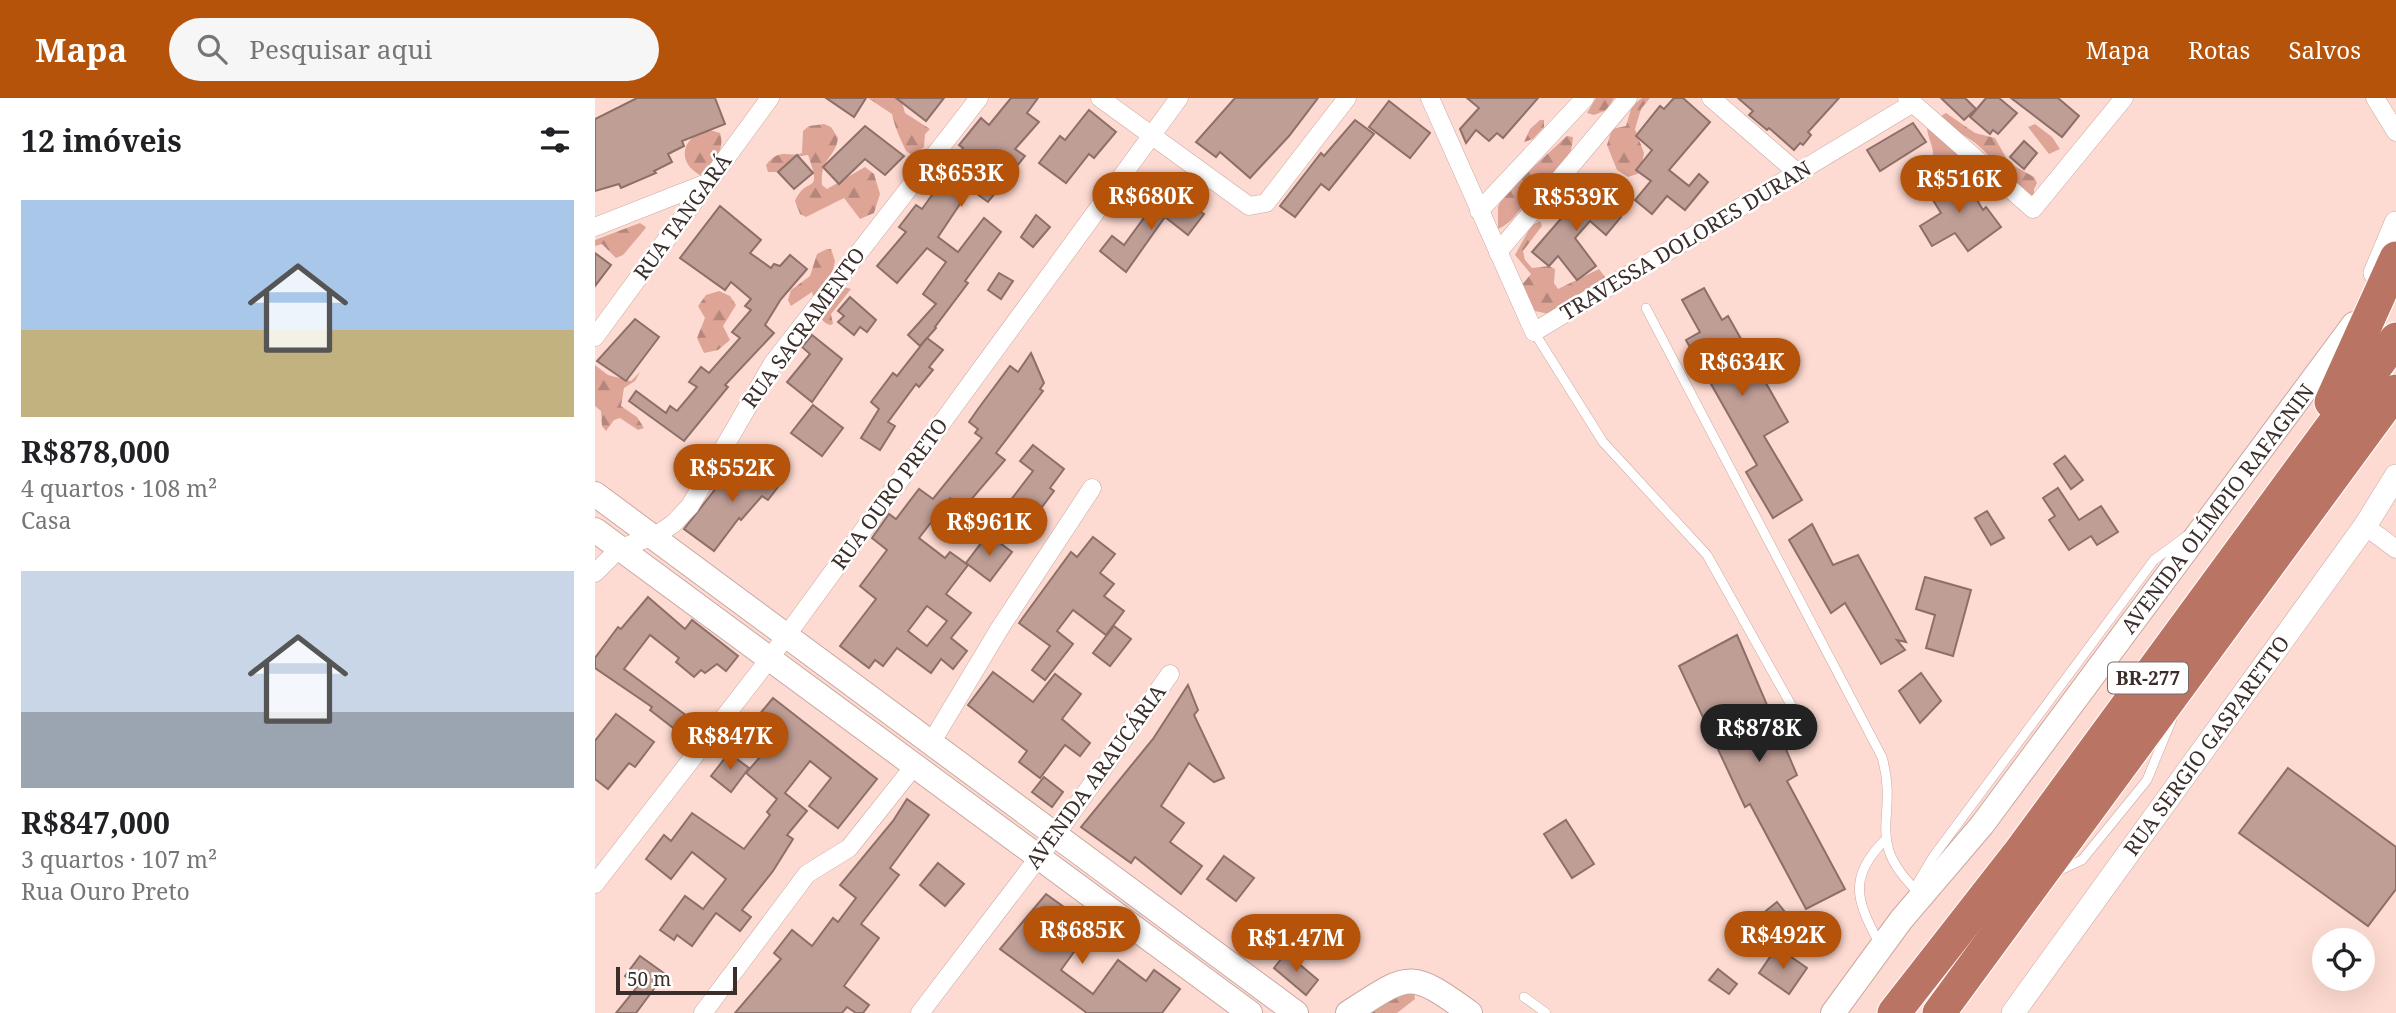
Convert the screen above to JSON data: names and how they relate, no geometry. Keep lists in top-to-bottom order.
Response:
{
  "streets": {
    "highway": ["BR-277"],
    "main road": ["AVENIDA OLÍMPIO RAFAGNIN"],
    "street": [
      "RUA TANGARÁ",
      "TRAVESSA DOLORES DURAN",
      "RUA SACRAMENTO",
      "RUA OURO PRETO",
      "RUA SERGIO GASPARETTO",
      "AVENIDA ARAUCÁRIA"
    ]
  },
  "scale_bar": "50 m",
  "page": {
    "header": "Mapa",
    "search": "Pesquisar aqui",
    "nav": ["Mapa", "Rotas", "Salvos"],
    "heading": "12 imóveis",
    "price": [
      "R$653K",
      "R$516K",
      "R$680K",
      "R$539K",
      "R$634K",
      "R$552K",
      "R$961K",
      "R$878K",
      "R$847K",
      "R$685K",
      "R$492K",
      "R$1.47M"
    ],
    "list": [
      {
        "name": "R$878,000",
        "note": "4 quartos · 108 m² · Casa"
      },
      {
        "name": "R$847,000",
        "note": "3 quartos · 107 m² · Rua Ouro Preto"
      }
    ],
    "scale": "50 m"
  }
}
